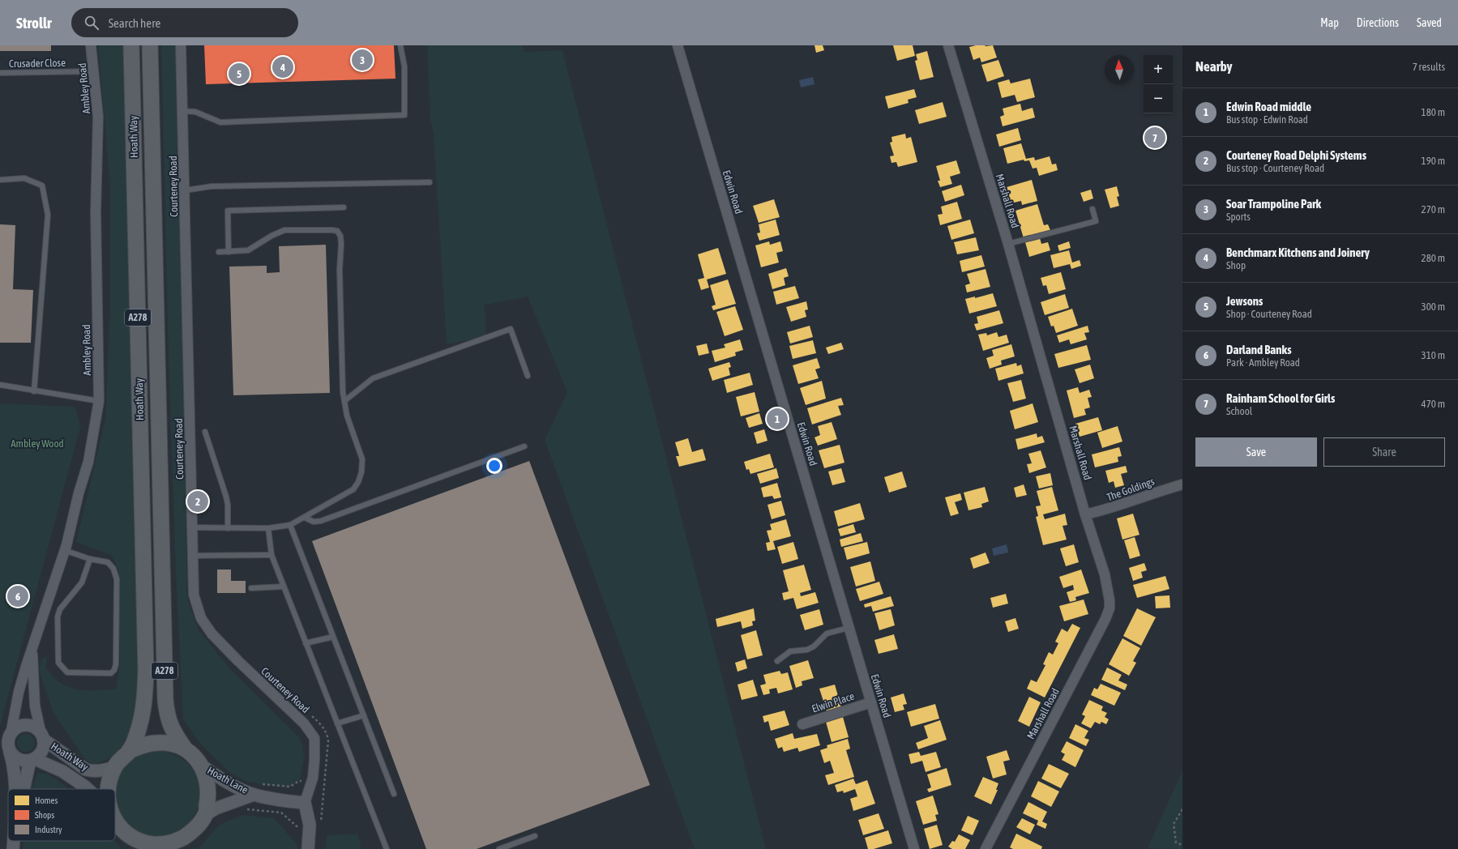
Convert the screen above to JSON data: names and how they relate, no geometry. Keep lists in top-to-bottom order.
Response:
{
  "streets": {
    "main road": ["Hoath Way", "A278"],
    "street": [
      "Ambley Road",
      "Courteney Road",
      "Edwin Road",
      "Marshall Road",
      "The Goldings",
      "Elwin Place",
      "Hoath Lane"
    ],
    "lane": ["Crusader Close"]
  },
  "crossings": [
    ["Crusader Close", "Ambley Road"],
    ["Ambley Road", "Hoath Way"],
    ["Courteney Road", "Hoath Lane"],
    ["Edwin Road", "Elwin Place"],
    ["Marshall Road", "The Goldings"]
  ],
  "parks": ["Ambley Wood"],
  "legend": ["Homes", "Shops", "Industry"],
  "north": "top",
  "page": {
    "header": "Strollr",
    "search": "Search here",
    "nav": ["Map", "Directions", "Saved"],
    "heading": ["Nearby", "7 results"],
    "pins": [
      "3",
      "4",
      "5",
      "7",
      "1",
      "2",
      "6"
    ],
    "map_buttons": ["+", "−"],
    "list": [
      {
        "mark": "1",
        "name": "Edwin Road middle",
        "note": "Bus stop · Edwin Road",
        "value": "180 m"
      },
      {
        "mark": "2",
        "name": "Courteney Road Delphi Systems",
        "note": "Bus stop · Courteney Road",
        "value": "190 m"
      },
      {
        "mark": "3",
        "name": "Soar Trampoline Park",
        "note": "Sports",
        "value": "270 m"
      },
      {
        "mark": "4",
        "name": "Benchmarx Kitchens and Joinery",
        "note": "Shop",
        "value": "280 m"
      },
      {
        "mark": "5",
        "name": "Jewsons",
        "note": "Shop · Courteney Road",
        "value": "300 m"
      },
      {
        "mark": "6",
        "name": "Darland Banks",
        "note": "Park · Ambley Road",
        "value": "310 m"
      },
      {
        "mark": "7",
        "name": "Rainham School for Girls",
        "note": "School",
        "value": "470 m"
      }
    ],
    "buttons": ["Save", "Share"]
  }
}
